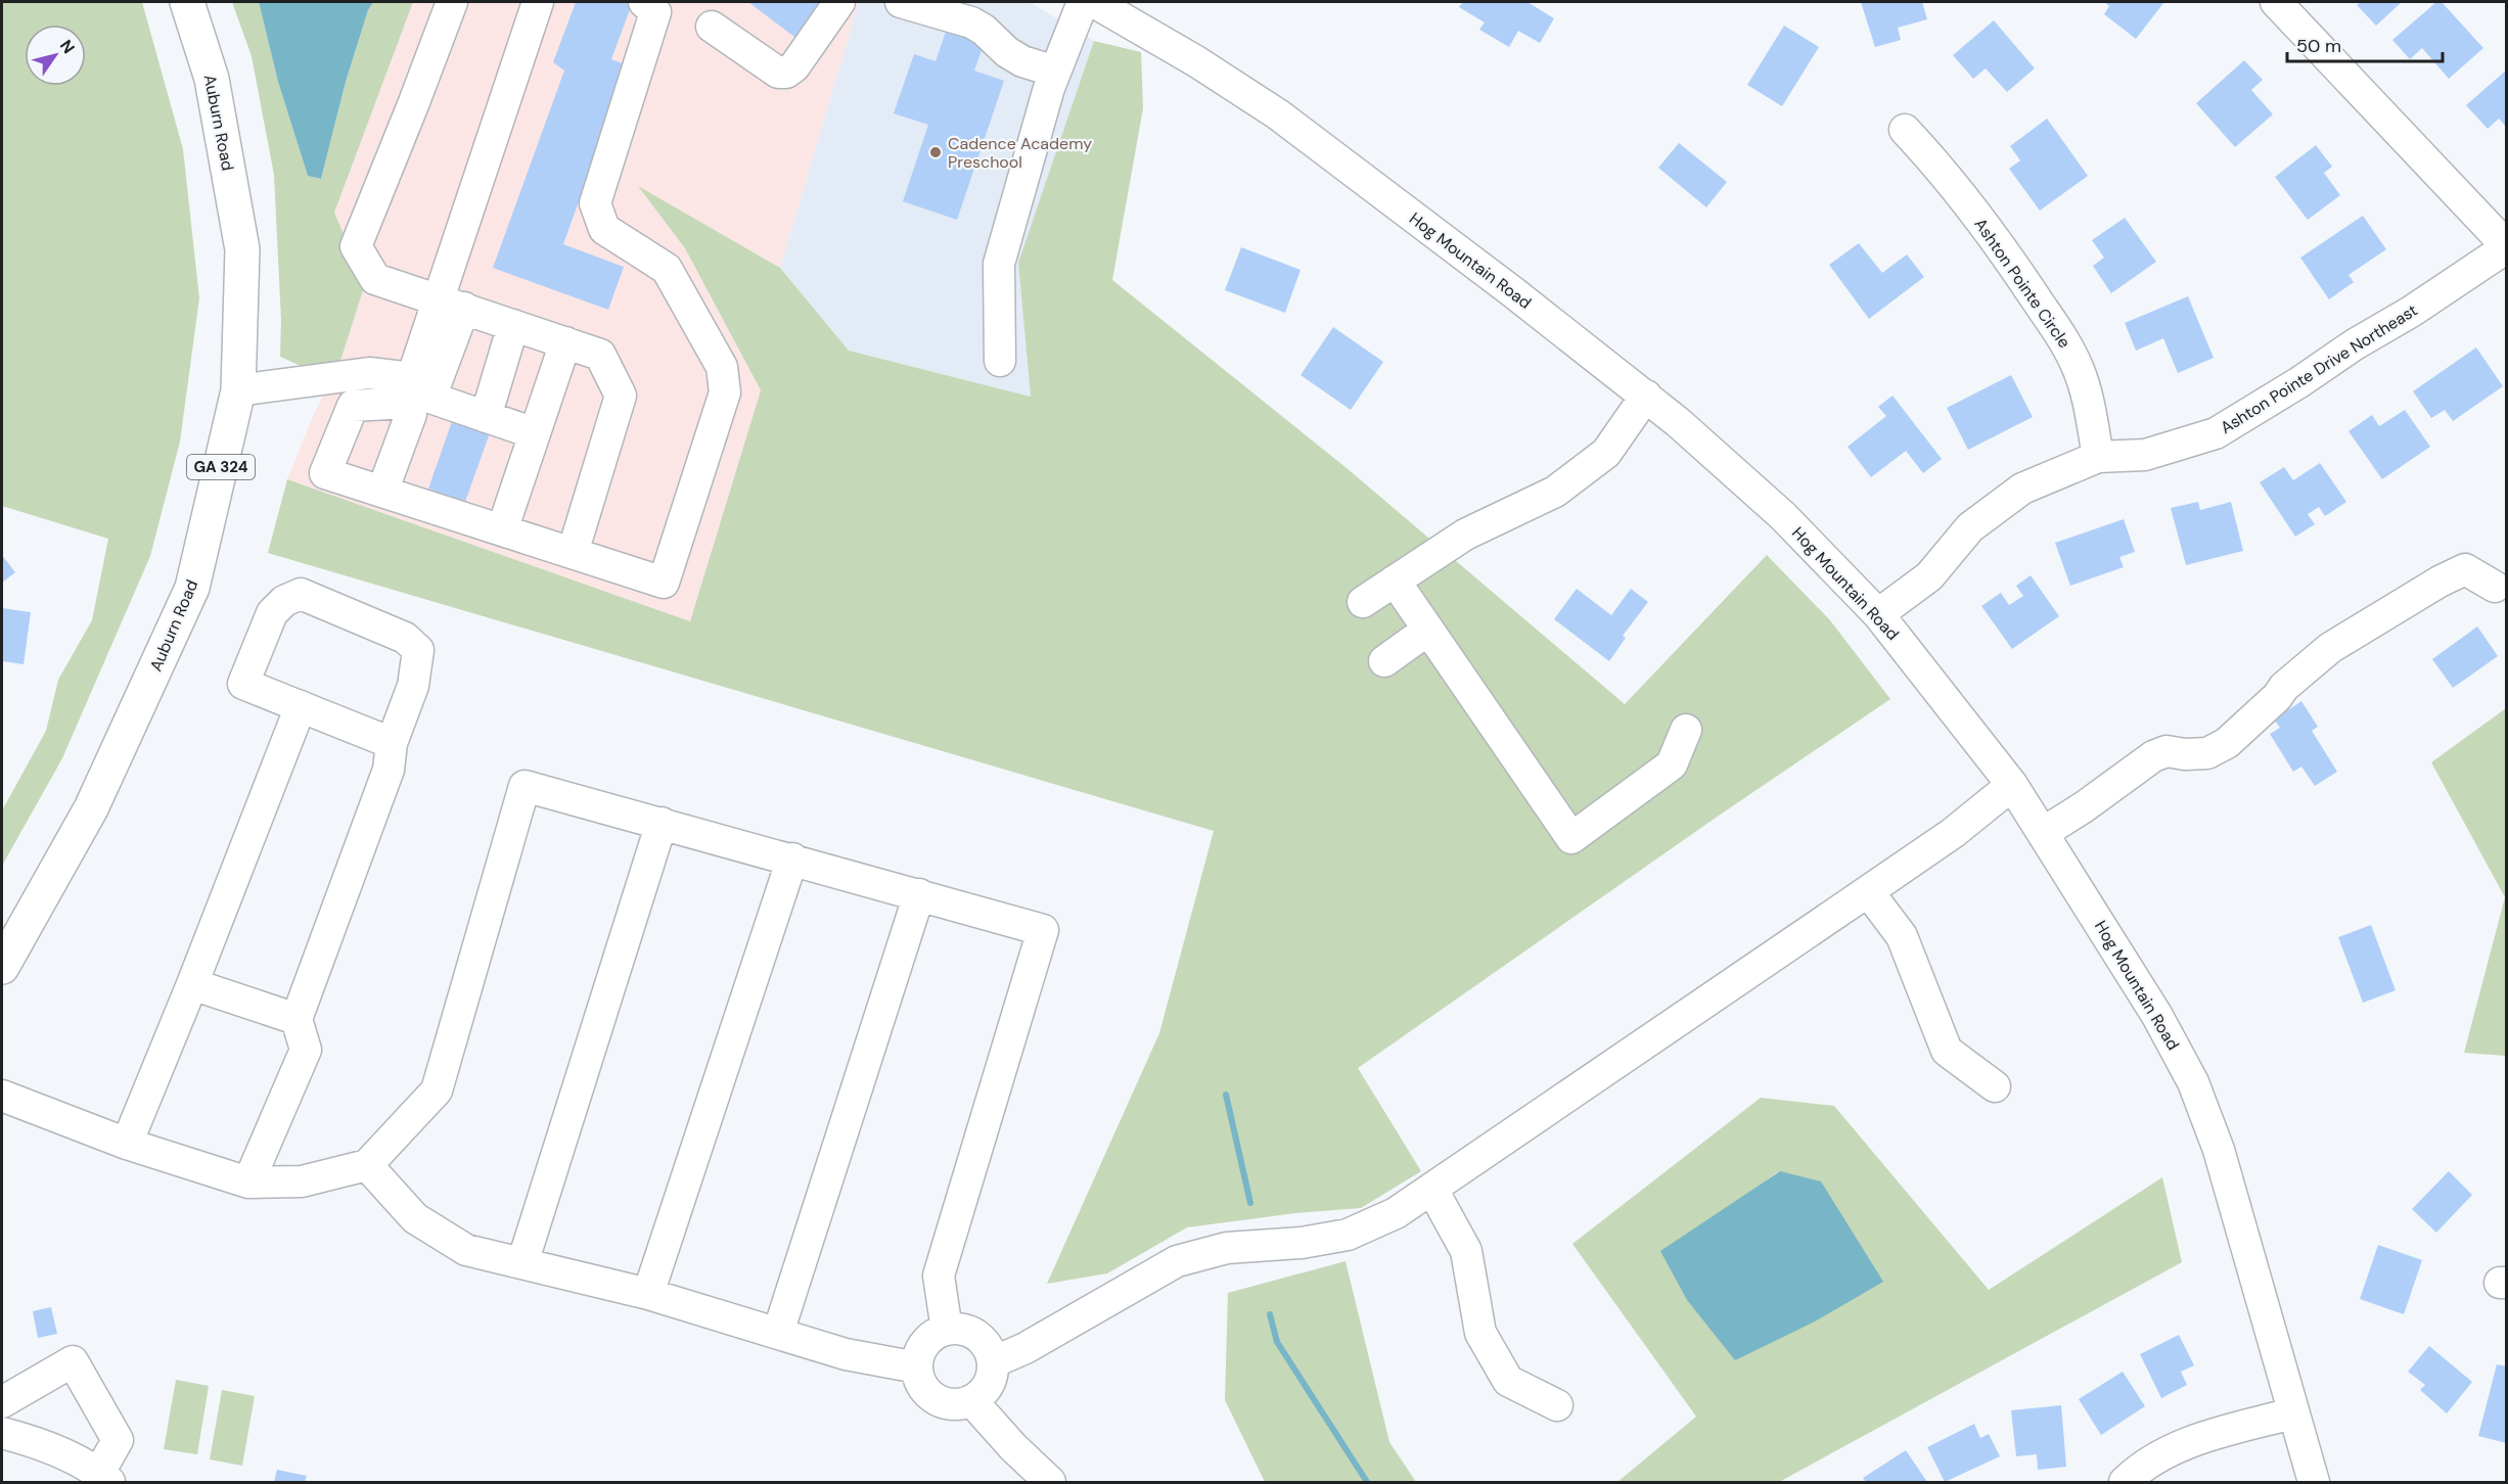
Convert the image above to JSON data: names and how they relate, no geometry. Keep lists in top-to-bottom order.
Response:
{
  "streets": {
    "main road": ["Auburn Road", "GA 324"],
    "street": ["Hog Mountain Road", "Ashton Pointe Circle", "Ashton Pointe Drive Northeast"]
  },
  "crossings": [
    ["Hog Mountain Road", "Ashton Pointe Drive Northeast"],
    ["Ashton Pointe Circle", "Ashton Pointe Drive Northeast"]
  ],
  "places": ["Cadence Academy Preschool"],
  "scale_bar": "50 m",
  "north": "top right"
}
